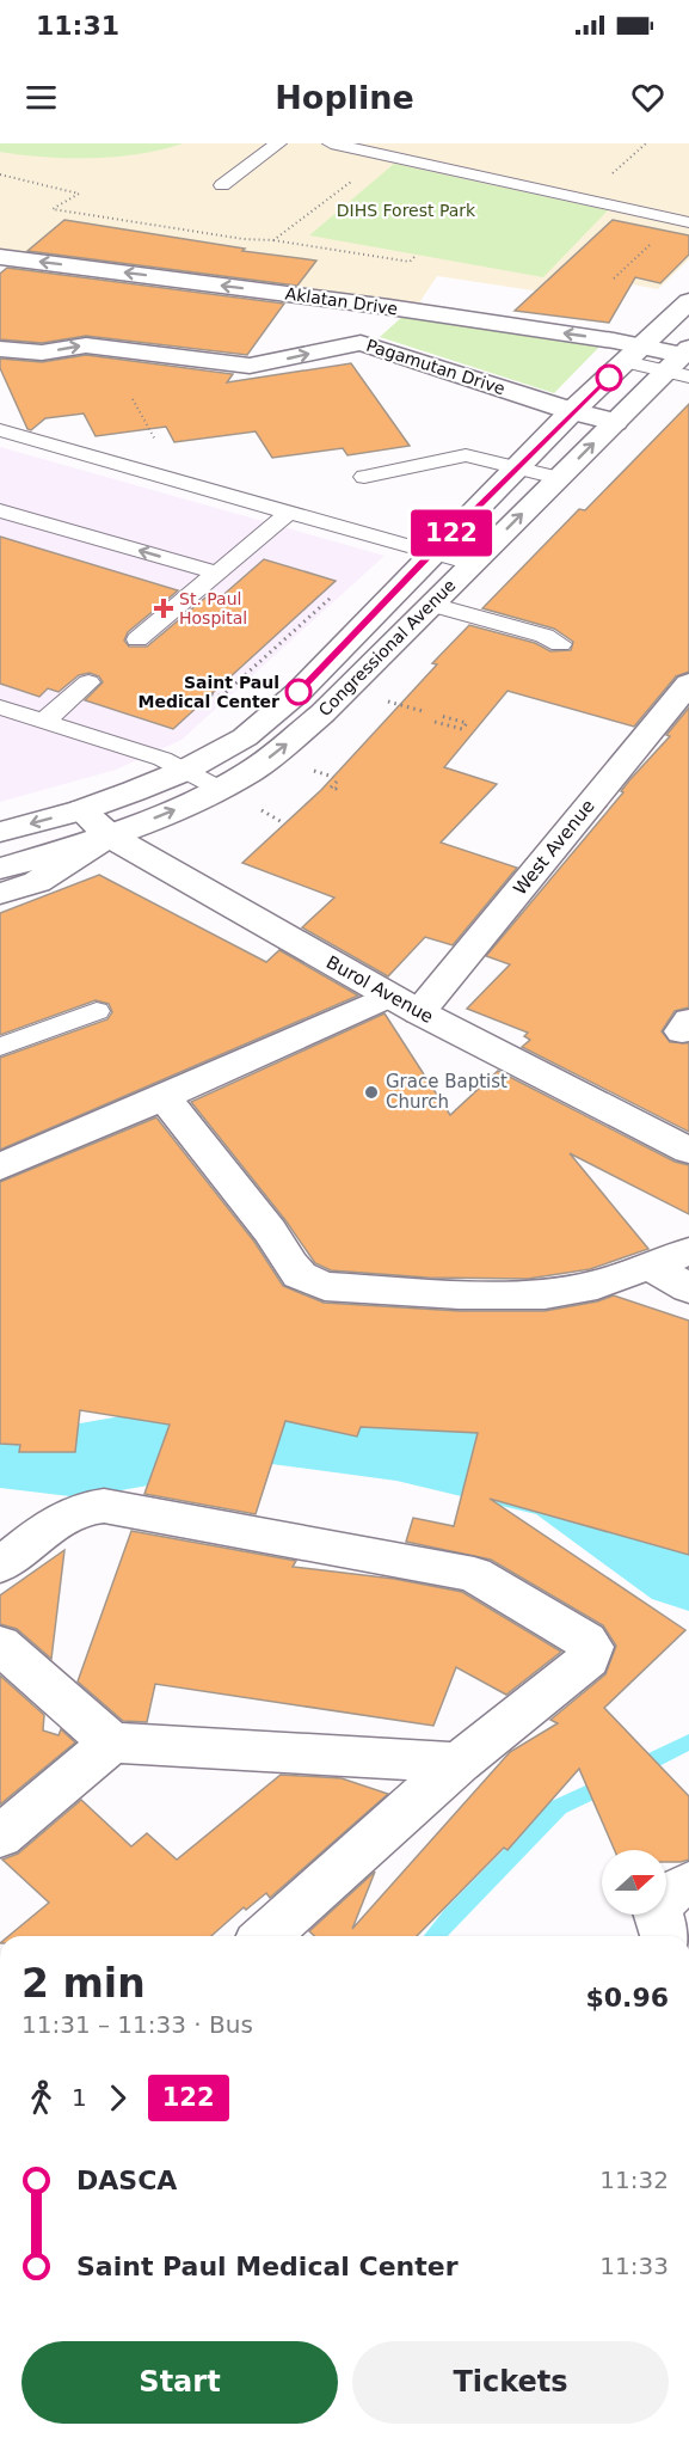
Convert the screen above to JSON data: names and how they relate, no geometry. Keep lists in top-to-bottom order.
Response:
{
  "streets": {
    "street": [
      "Aklatan Drive",
      "Pagamutan Drive",
      "Congressional Avenue",
      "West Avenue",
      "Burol Avenue"
    ]
  },
  "crossings": [
    ["Aklatan Drive", "Congressional Avenue"],
    ["Pagamutan Drive", "Congressional Avenue"],
    ["Congressional Avenue", "Burol Avenue"],
    ["West Avenue", "Burol Avenue"]
  ],
  "one_way": ["Aklatan Drive", "Pagamutan Drive"],
  "parks": ["DIHS Forest Park"],
  "places": {
    "health": ["St. Paul Hospital"],
    "other": ["Saint Paul Medical Center", "Grace Baptist Church"]
  },
  "lines": ["bus line 122"],
  "north": "right",
  "page": {
    "status": "11:31",
    "header": "Hopline",
    "on_map": "122",
    "heading": ["2 min", "11:31 – 11:33 · Bus", "$0.96"],
    "legs": ["1", "122"],
    "list": [
      {
        "name": "DASCA",
        "value": "11:32"
      },
      {
        "name": "Saint Paul Medical Center",
        "value": "11:33"
      }
    ],
    "buttons": ["Start", "Tickets"]
  }
}
